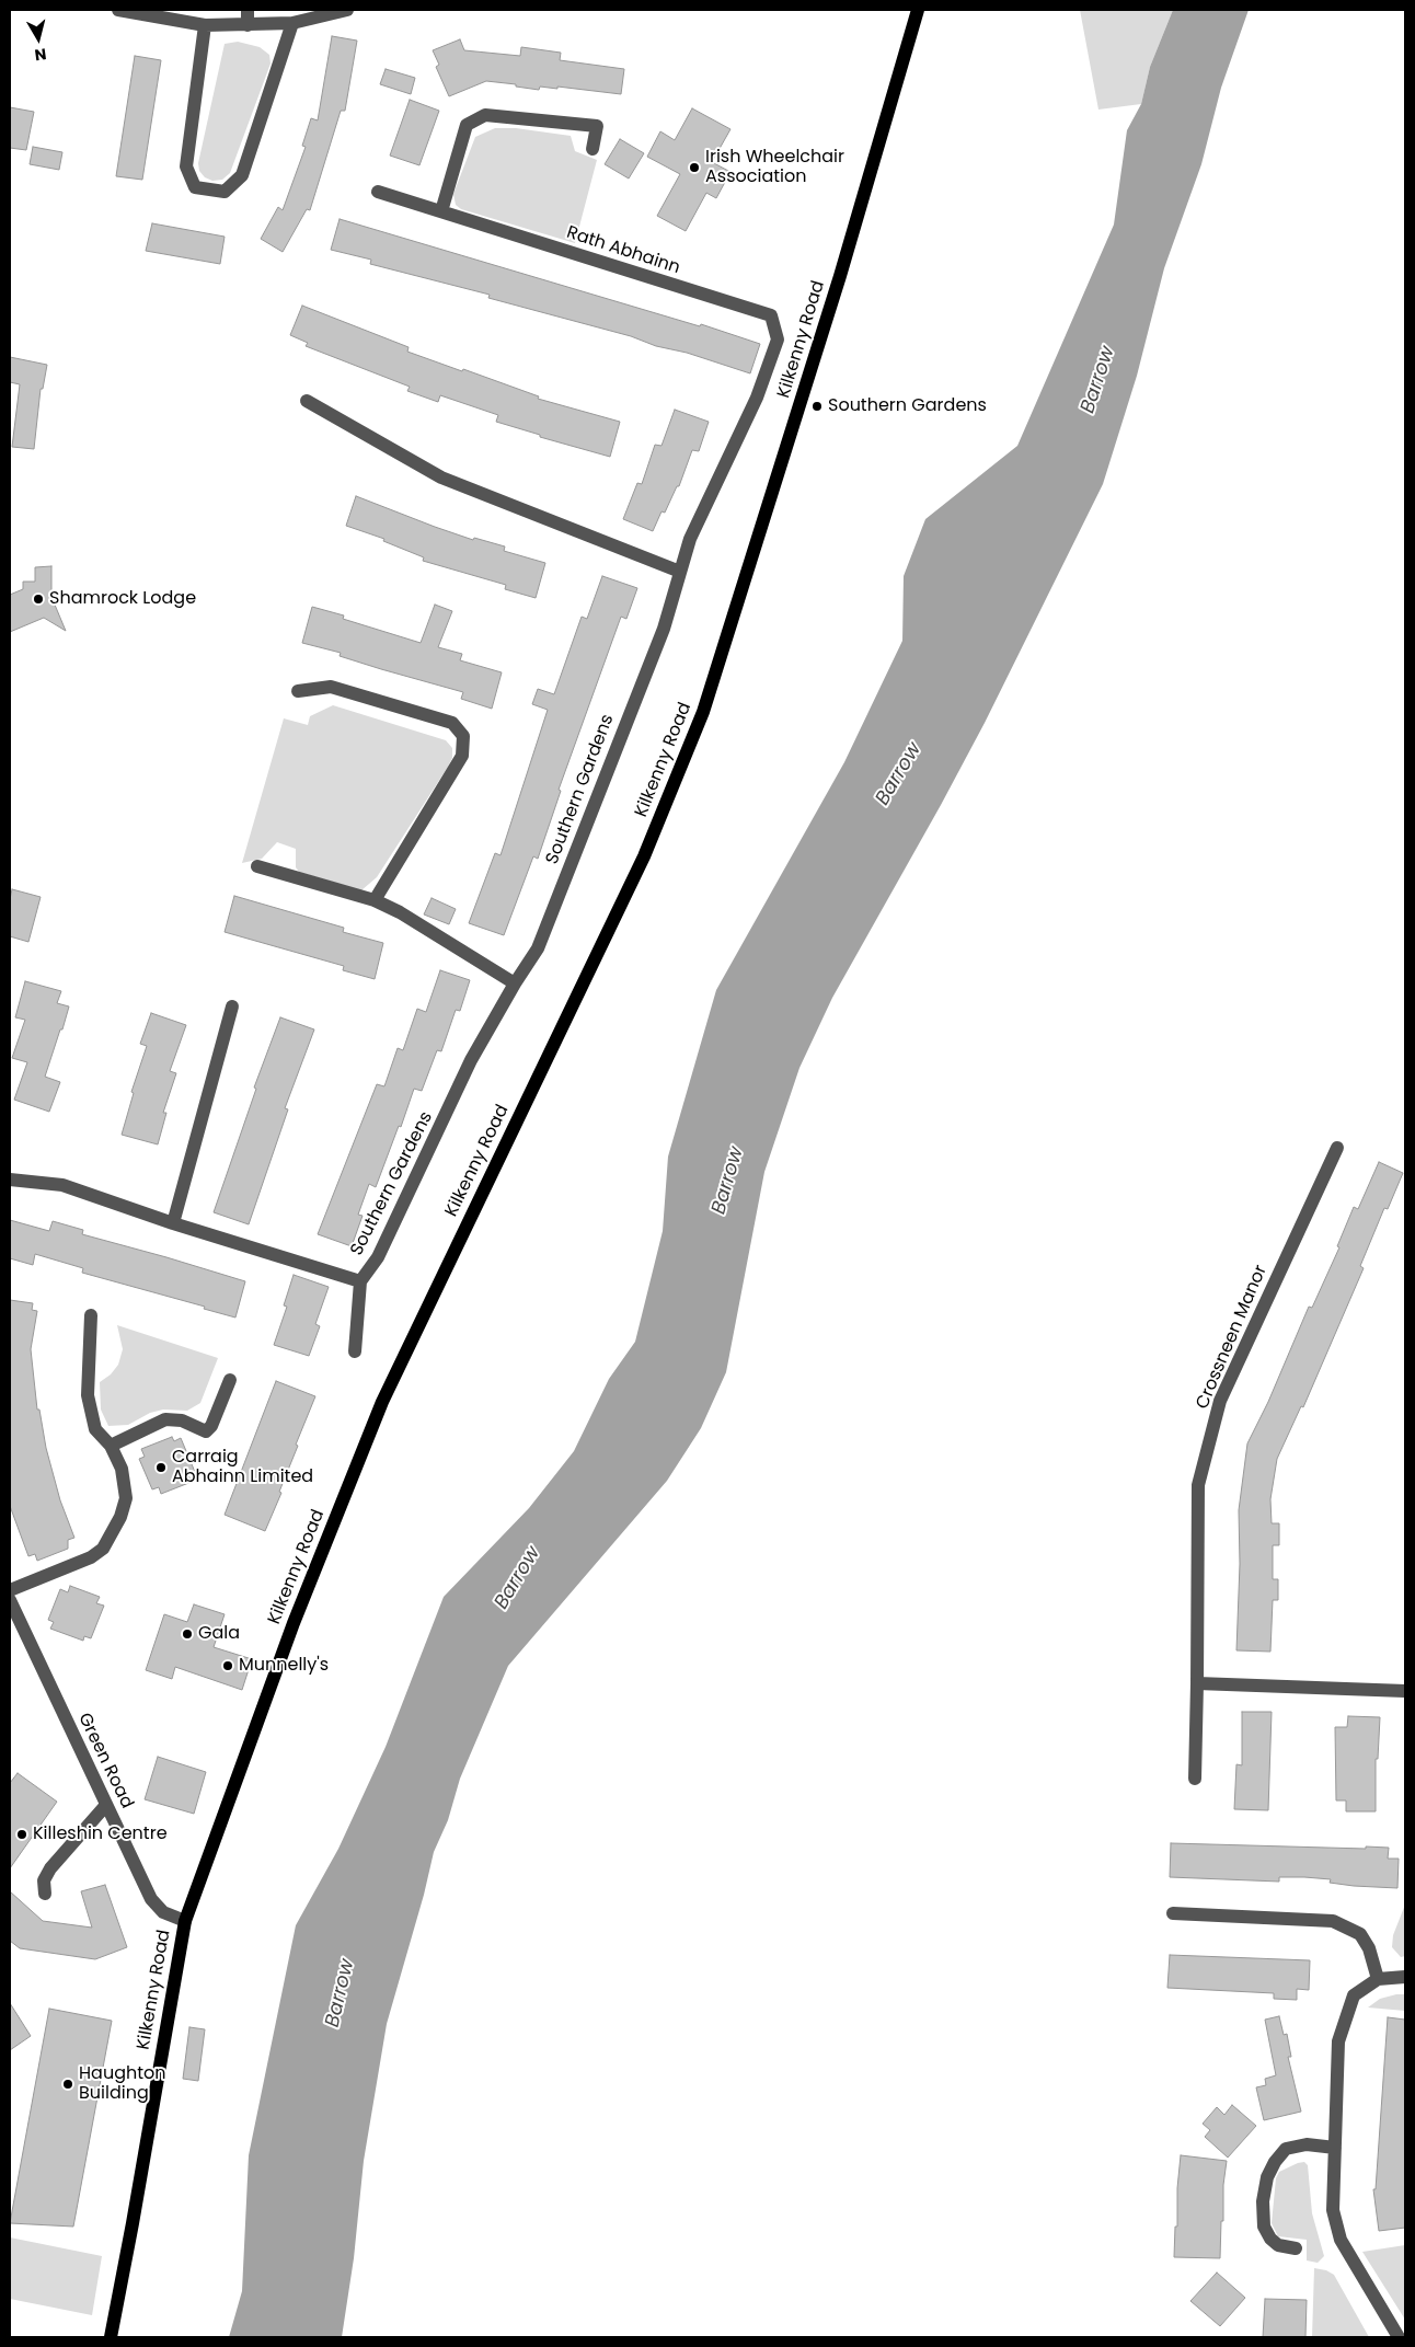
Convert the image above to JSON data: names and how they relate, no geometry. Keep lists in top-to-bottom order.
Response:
{
  "streets": {
    "main road": ["Kilkenny Road"],
    "street": [
      "Rath Abhainn",
      "Southern Gardens",
      "Crossneen Manor",
      "Green Road"
    ]
  },
  "crossings": [
    ["Rath Abhainn", "Southern Gardens"],
    ["Kilkenny Road", "Green Road"]
  ],
  "water": ["Barrow"],
  "places": [
    "Irish Wheelchair Association",
    "Southern Gardens",
    "Shamrock Lodge",
    "Carraig Abhainn Limited",
    "Gala",
    "Munnelly's",
    "Killeshin Centre",
    "Haughton Building"
  ],
  "north": "bottom"
}
